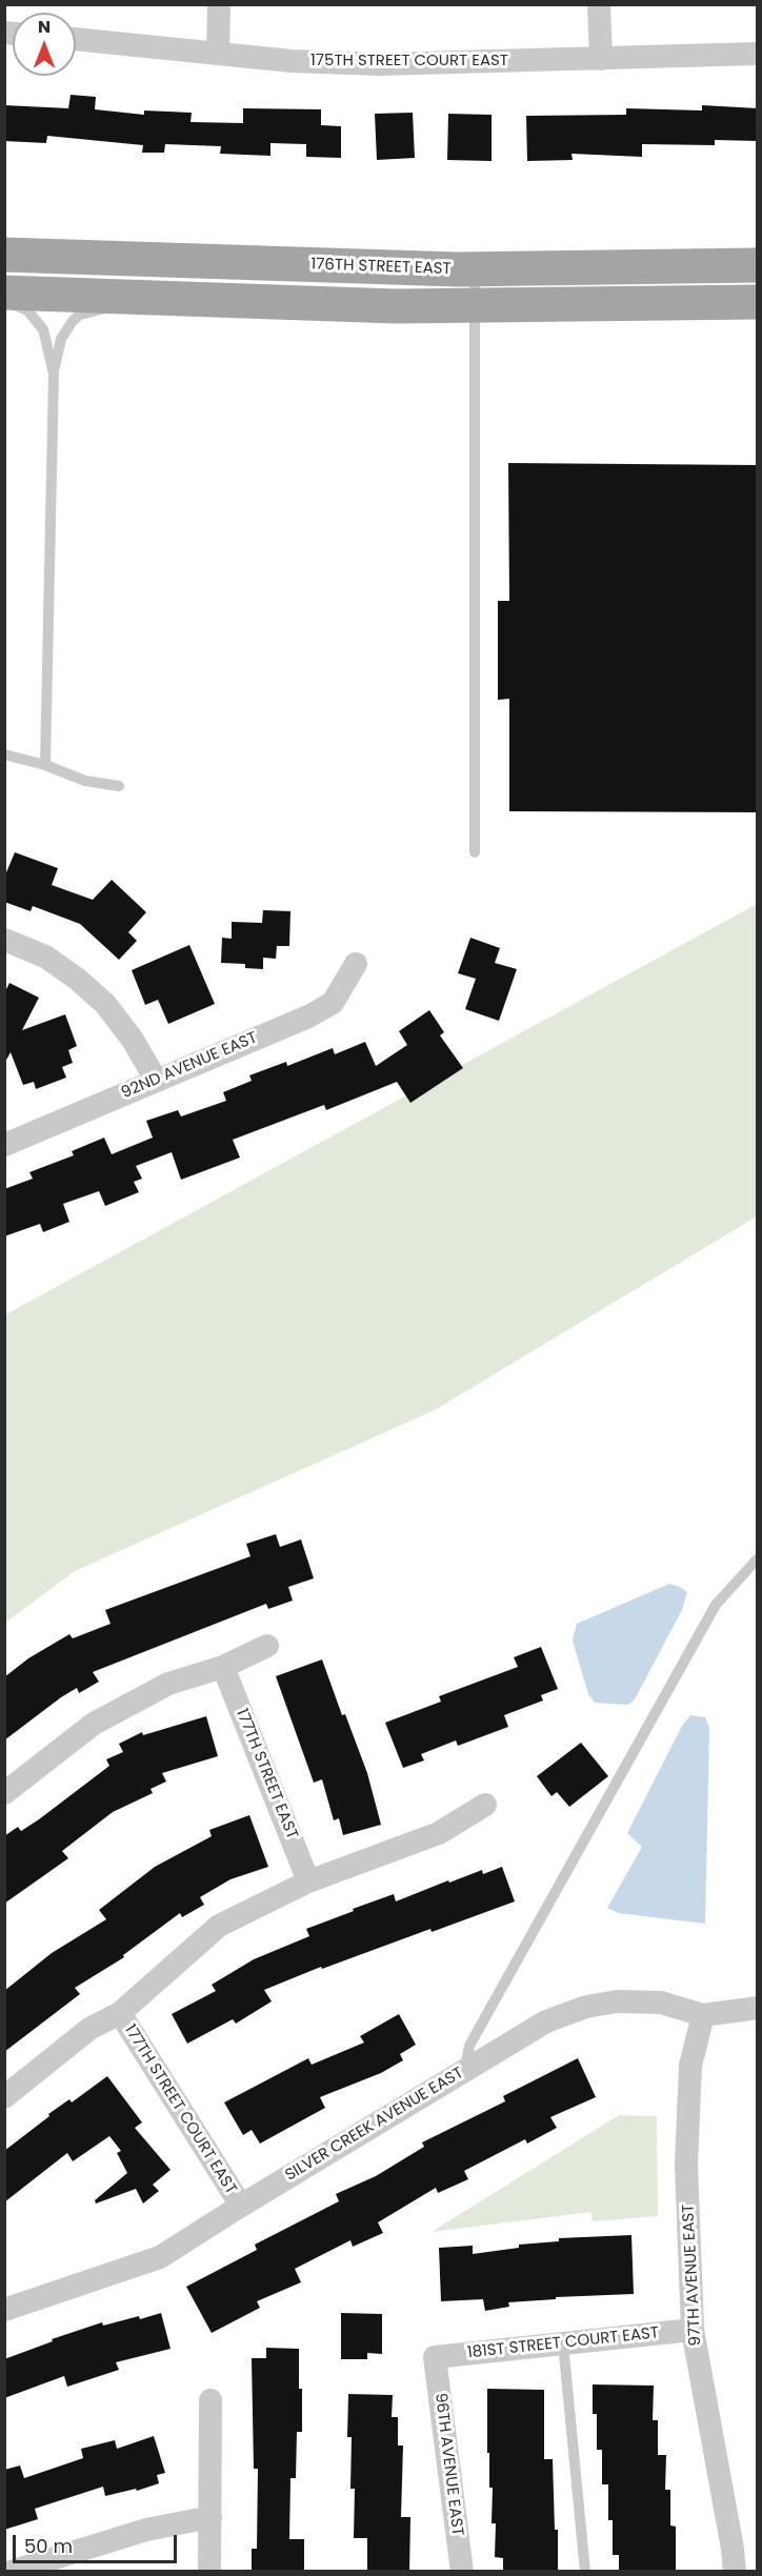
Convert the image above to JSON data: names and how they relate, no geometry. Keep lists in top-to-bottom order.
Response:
{
  "streets": {
    "main road": ["176TH STREET EAST"],
    "street": [
      "175TH STREET COURT EAST",
      "92ND AVENUE EAST",
      "177TH STREET EAST",
      "177TH STREET COURT EAST",
      "SILVER CREEK AVENUE EAST",
      "97TH AVENUE EAST",
      "181ST STREET COURT EAST",
      "96TH AVENUE EAST"
    ]
  },
  "crossings": [
    ["177TH STREET COURT EAST", "SILVER CREEK AVENUE EAST"],
    ["SILVER CREEK AVENUE EAST", "97TH AVENUE EAST"],
    ["97TH AVENUE EAST", "181ST STREET COURT EAST"],
    ["181ST STREET COURT EAST", "96TH AVENUE EAST"]
  ],
  "scale_bar": "50 m",
  "north": "top"
}
